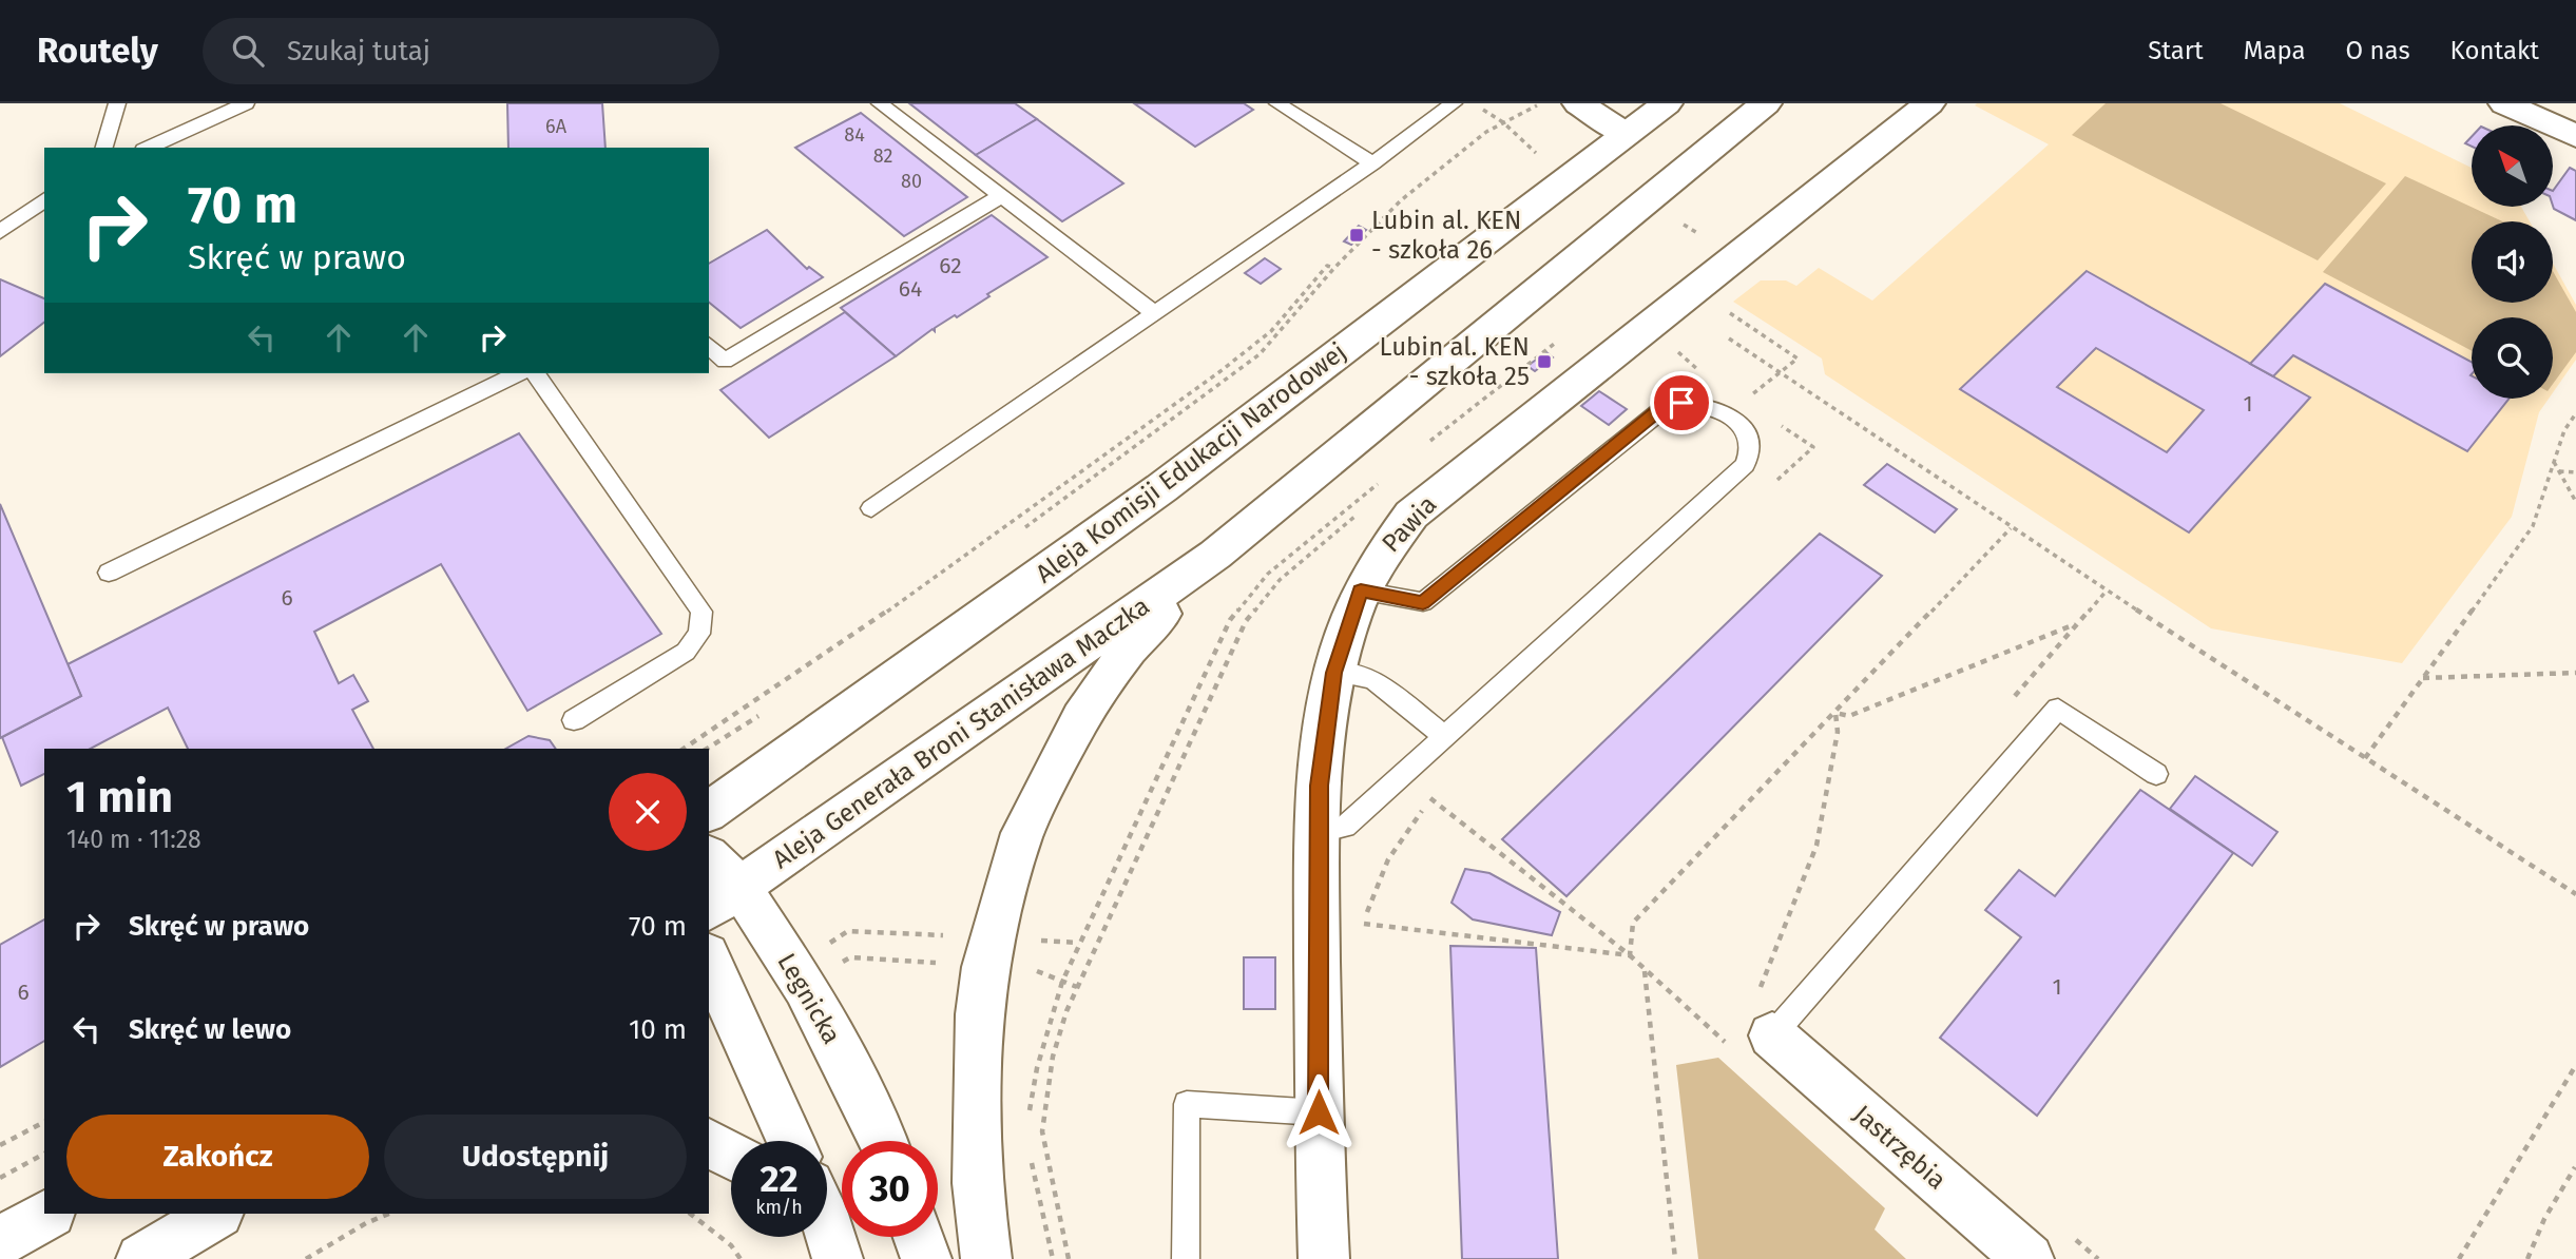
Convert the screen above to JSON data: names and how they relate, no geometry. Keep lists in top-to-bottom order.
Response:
{
  "streets": {
    "main road": [
      "Aleja Komisji Edukacji Narodowej",
      "Pawia",
      "Aleja Generała Broni Stanisława Maczka",
      "Legnicka",
      "Jastrzębia"
    ]
  },
  "crossings": [
    ["Aleja Generała Broni Stanisława Maczka", "Legnicka"]
  ],
  "places": {
    "transit": ["Lubin al. KEN - szkoła 26", "Lubin al. KEN - szkoła 25"]
  },
  "house_numbers": [
    "6A",
    "84",
    "82",
    "80",
    "62",
    "64",
    "1",
    "6",
    "1",
    "6"
  ],
  "north": "top left",
  "page": {
    "header": "Routely",
    "search": "Szukaj tutaj",
    "nav": [
      "Start",
      "Mapa",
      "O nas",
      "Kontakt"
    ],
    "turn": ["70 m", "Skręć w prawo"],
    "heading": ["1 min", "140 m · 11:28"],
    "list": [
      {
        "name": "Skręć w prawo",
        "value": "70 m"
      },
      {
        "name": "Skręć w lewo",
        "value": "10 m"
      }
    ],
    "buttons": ["Zakończ", "Udostępnij"],
    "speed": "22 km/h",
    "limit": "30"
  }
}
